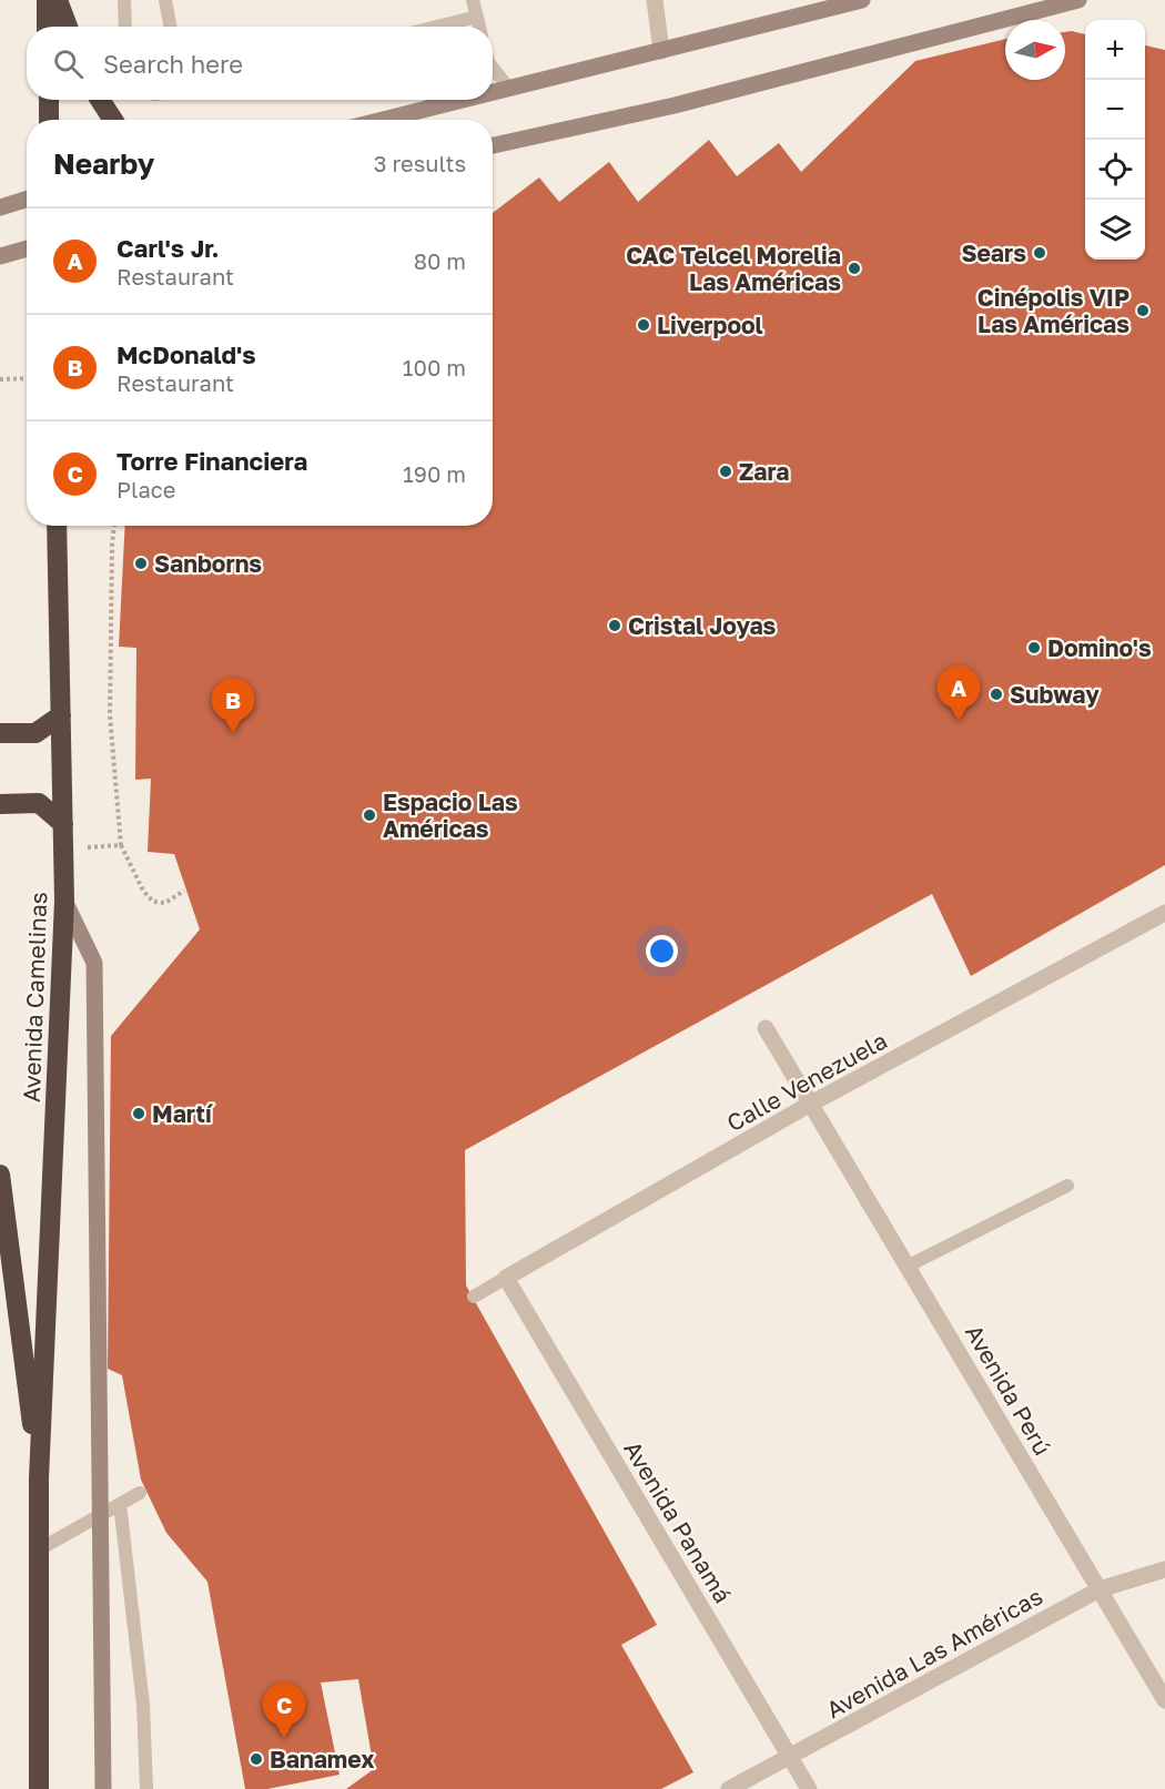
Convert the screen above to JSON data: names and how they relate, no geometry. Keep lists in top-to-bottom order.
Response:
{
  "streets": {
    "highway": ["Avenida Camelinas"],
    "street": [
      "Calle Venezuela",
      "Avenida Perú",
      "Avenida Panamá",
      "Avenida Las Américas"
    ]
  },
  "crossings": [
    ["Calle Venezuela", "Avenida Perú"],
    ["Calle Venezuela", "Avenida Panamá"],
    ["Avenida Perú", "Avenida Las Américas"],
    ["Avenida Panamá", "Avenida Las Américas"]
  ],
  "places": [
    "Sears",
    "CAC Telcel Morelia Las Américas",
    "Cinépolis VIP Las Américas",
    "Liverpool",
    "Zara",
    "Sanborns",
    "Cristal Joyas",
    "Domino's",
    "Subway",
    "Espacio Las Américas",
    "Martí",
    "Banamex"
  ],
  "north": "right",
  "page": {
    "map_buttons": ["+", "−"],
    "search": "Search here",
    "heading": ["Nearby", "3 results"],
    "list": [
      {
        "mark": "A",
        "name": "Carl's Jr.",
        "note": "Restaurant",
        "value": "80 m"
      },
      {
        "mark": "B",
        "name": "McDonald's",
        "note": "Restaurant",
        "value": "100 m"
      },
      {
        "mark": "C",
        "name": "Torre Financiera",
        "note": "Place",
        "value": "190 m"
      }
    ],
    "pins": ["A", "B", "C"]
  }
}
